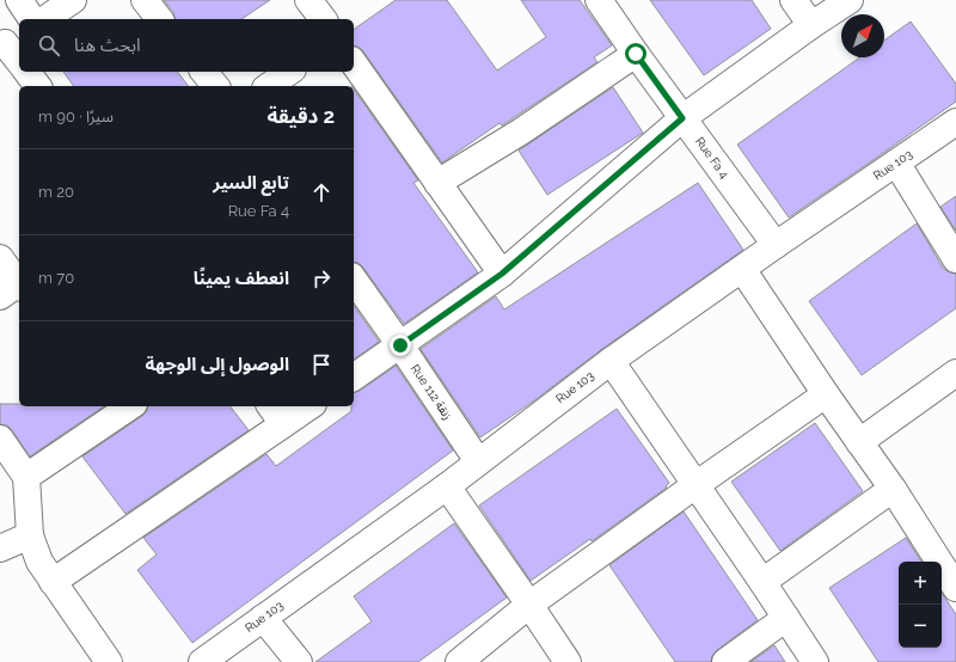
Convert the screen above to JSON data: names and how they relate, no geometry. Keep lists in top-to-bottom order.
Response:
{
  "streets": {
    "street": ["Rue Fa 4", "Rue 103", "Rue 112 زنقة"]
  },
  "crossings": [
    ["Rue Fa 4", "Rue 103"],
    ["Rue 103", "Rue 112 زنقة"]
  ],
  "north": "top right",
  "page": {
    "search": "ابحث هنا",
    "heading": ["2 دقيقة", "سيرًا · 90 m"],
    "list": [
      ["تابع السير", "Rue Fa 4", "20 m"],
      ["انعطف يمينًا", "70 m"],
      "الوصول إلى الوجهة"
    ],
    "map_buttons": ["+", "−"]
  }
}
